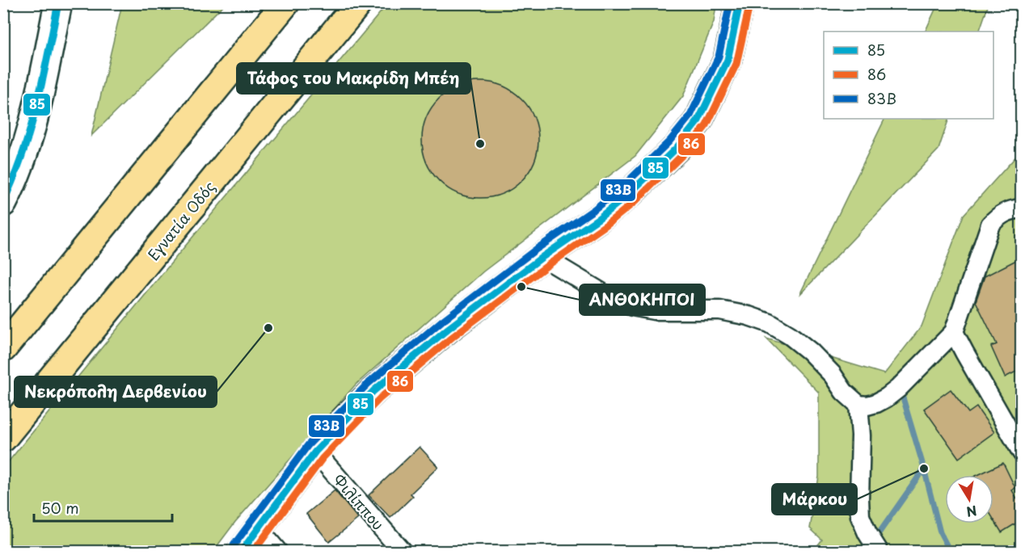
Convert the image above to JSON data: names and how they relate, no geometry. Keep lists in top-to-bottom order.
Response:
{
  "streets": {
    "highway": ["Εγνατία Οδός"],
    "street": ["Φιλίππου"]
  },
  "places": [
    "Τάφος του Μακρίδη Μπέη",
    "ΑΝΘΟΚΗΠΟΙ",
    "Νεκρόπολη Δερβενίου",
    "Μάρκου"
  ],
  "lines": ["transit line 85", "transit line 83B", "transit line 86"],
  "legend": ["85", "86", "83B"],
  "scale_bar": "50 m",
  "north": "bottom"
}
